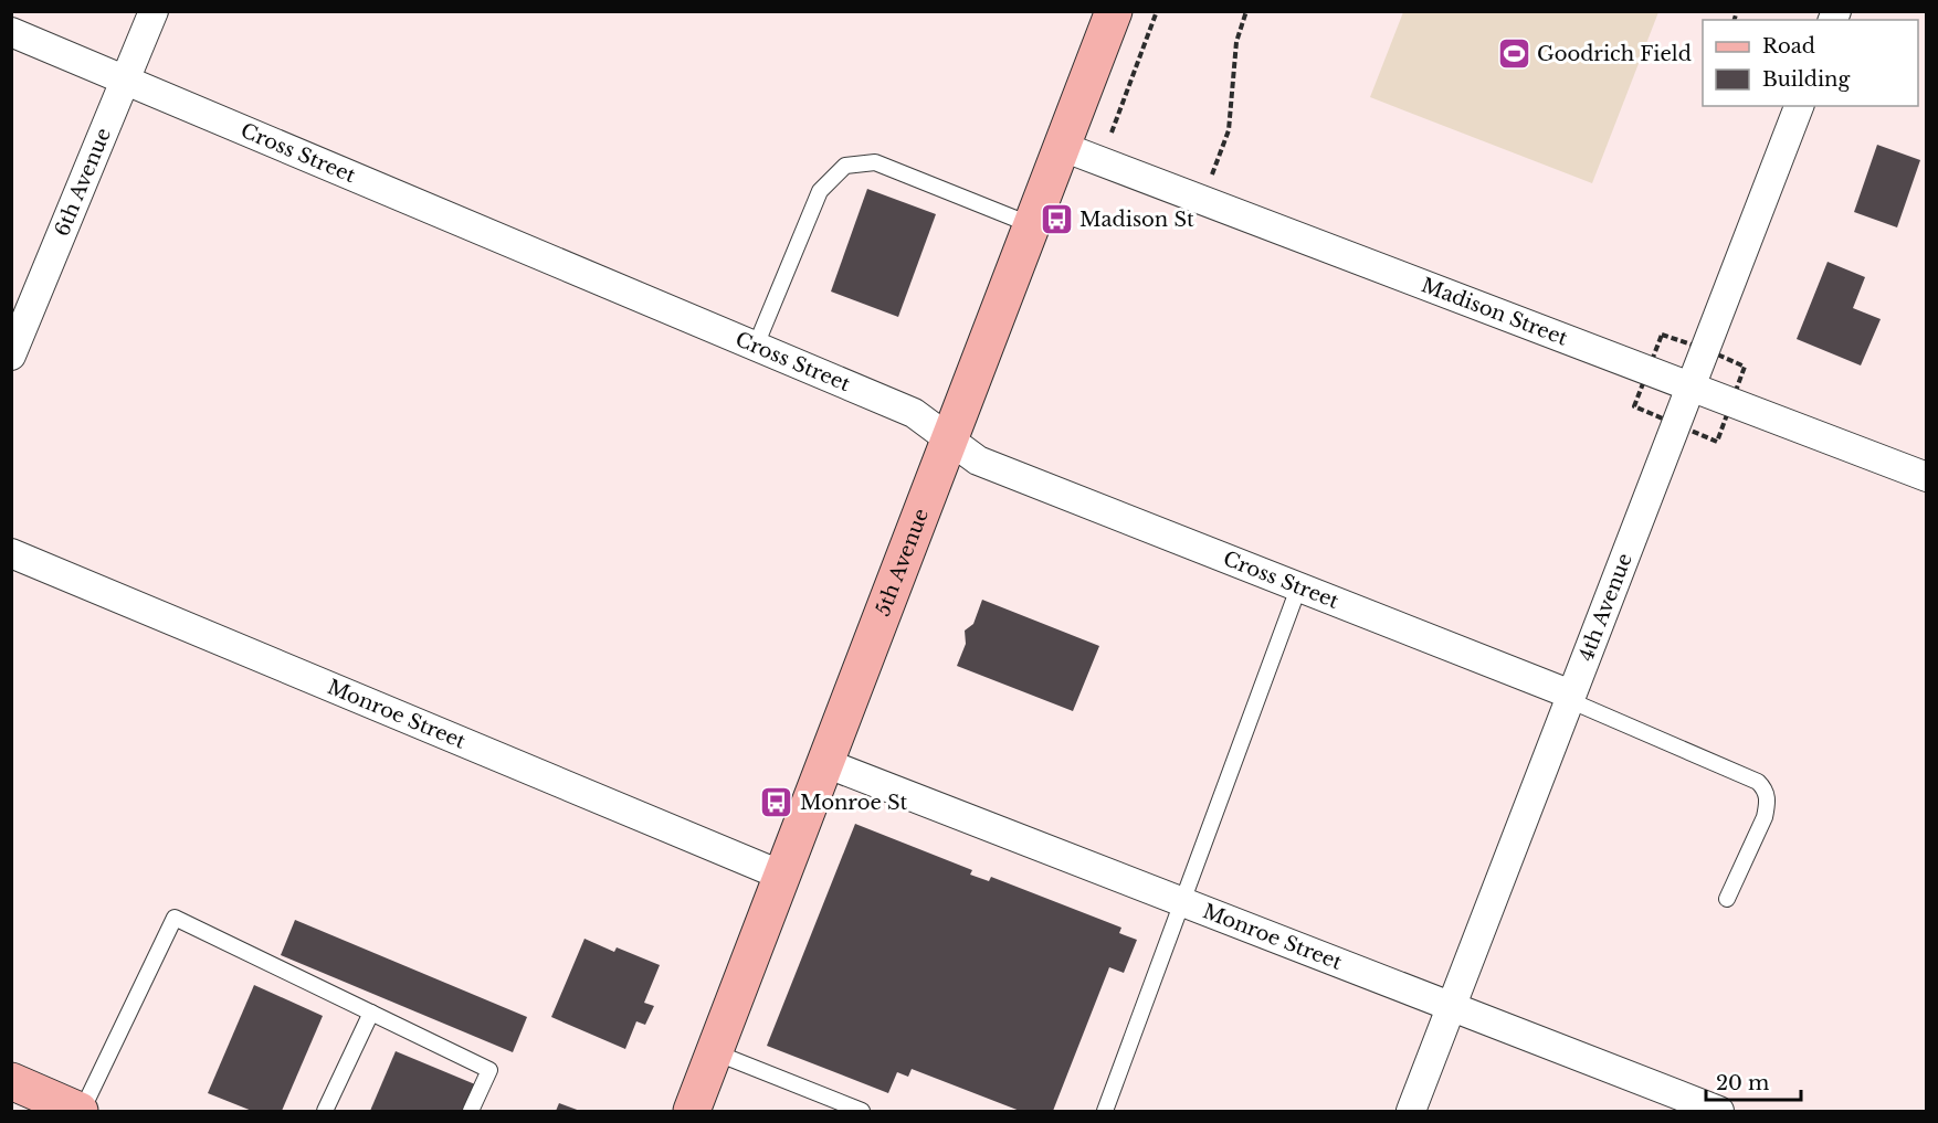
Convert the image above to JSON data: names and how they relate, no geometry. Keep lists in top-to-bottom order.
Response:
{
  "streets": {
    "main road": ["5th Avenue"],
    "street": [
      "Cross Street",
      "6th Avenue",
      "Madison Street",
      "4th Avenue",
      "Monroe Street"
    ]
  },
  "crossings": [
    ["Cross Street", "6th Avenue"],
    ["Cross Street", "5th Avenue"],
    ["Cross Street", "4th Avenue"],
    ["Madison Street", "5th Avenue"],
    ["Madison Street", "4th Avenue"],
    ["5th Avenue", "Monroe Street"],
    ["4th Avenue", "Monroe Street"]
  ],
  "places": {
    "sports": ["Goodrich Field"],
    "bus stop": ["Madison St", "Monroe St"]
  },
  "legend": ["Road", "Building"],
  "scale_bar": "20 m"
}
